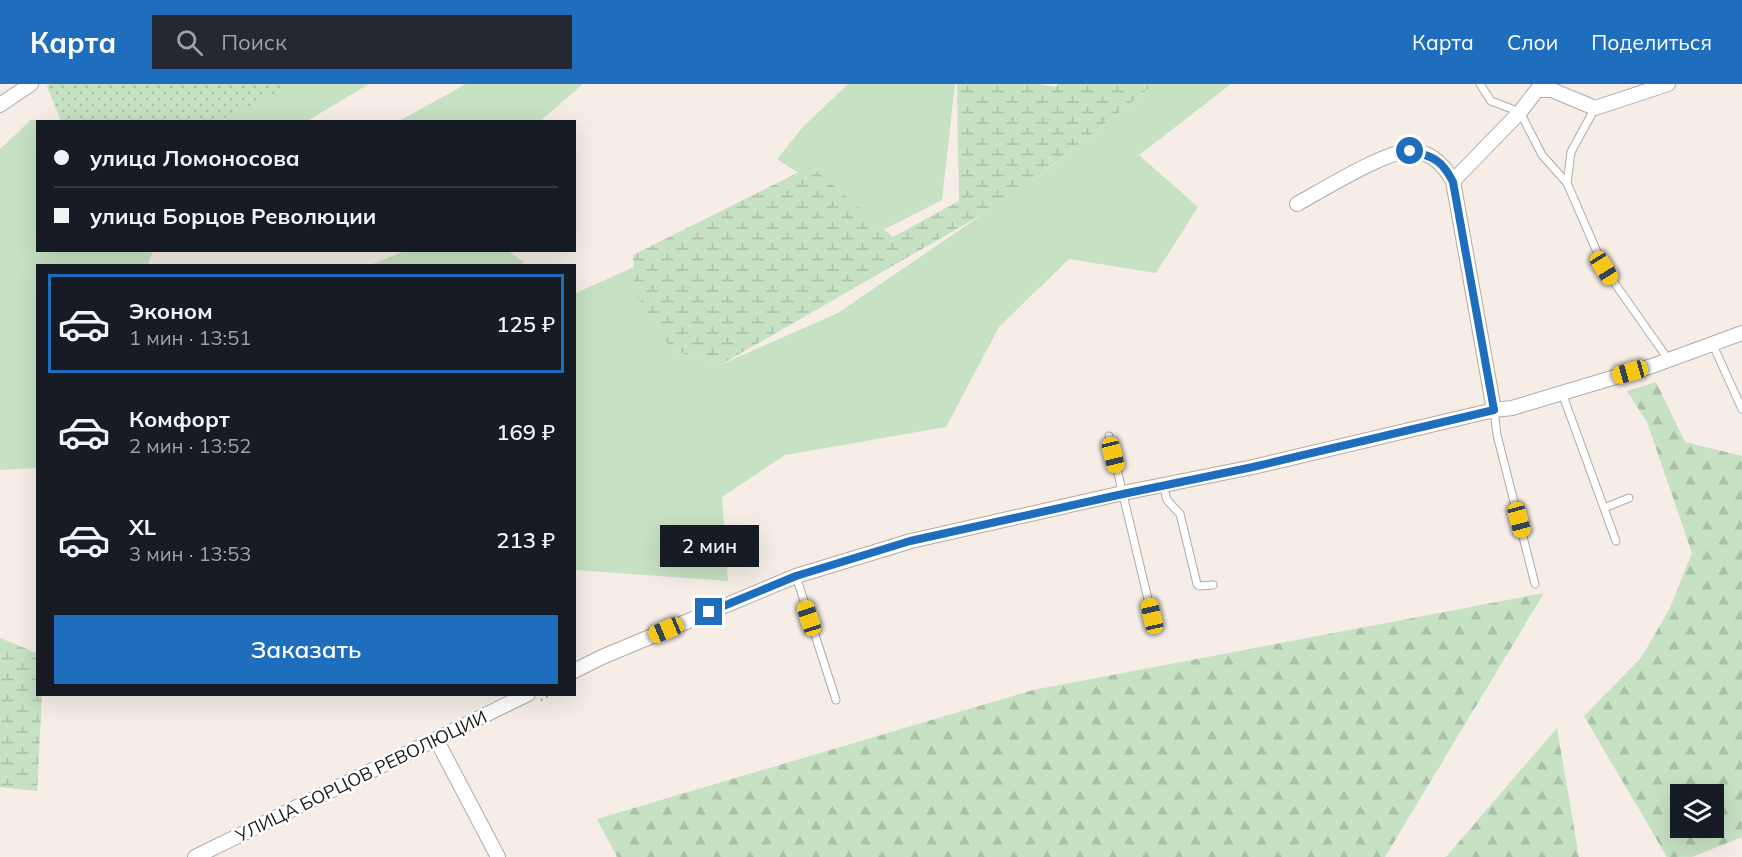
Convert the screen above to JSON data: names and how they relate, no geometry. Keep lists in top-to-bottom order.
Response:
{
  "streets": {
    "street": ["УЛИЦА БОРЦОВ РЕВОЛЮЦИИ"]
  },
  "page": {
    "header": "Карта",
    "search": "Поиск",
    "nav": ["Карта", "Слои", "Поделиться"],
    "banner": ["улица Ломоносова", "улица Борцов Революции"],
    "list": [
      {
        "name": "Эконом",
        "note": "1 мин · 13:51",
        "value": "125 ₽"
      },
      {
        "name": "Комфорт",
        "note": "2 мин · 13:52",
        "value": "169 ₽"
      },
      {
        "name": "XL",
        "note": "3 мин · 13:53",
        "value": "213 ₽"
      }
    ],
    "bubble": "2 мин",
    "buttons": "Заказать"
  }
}
